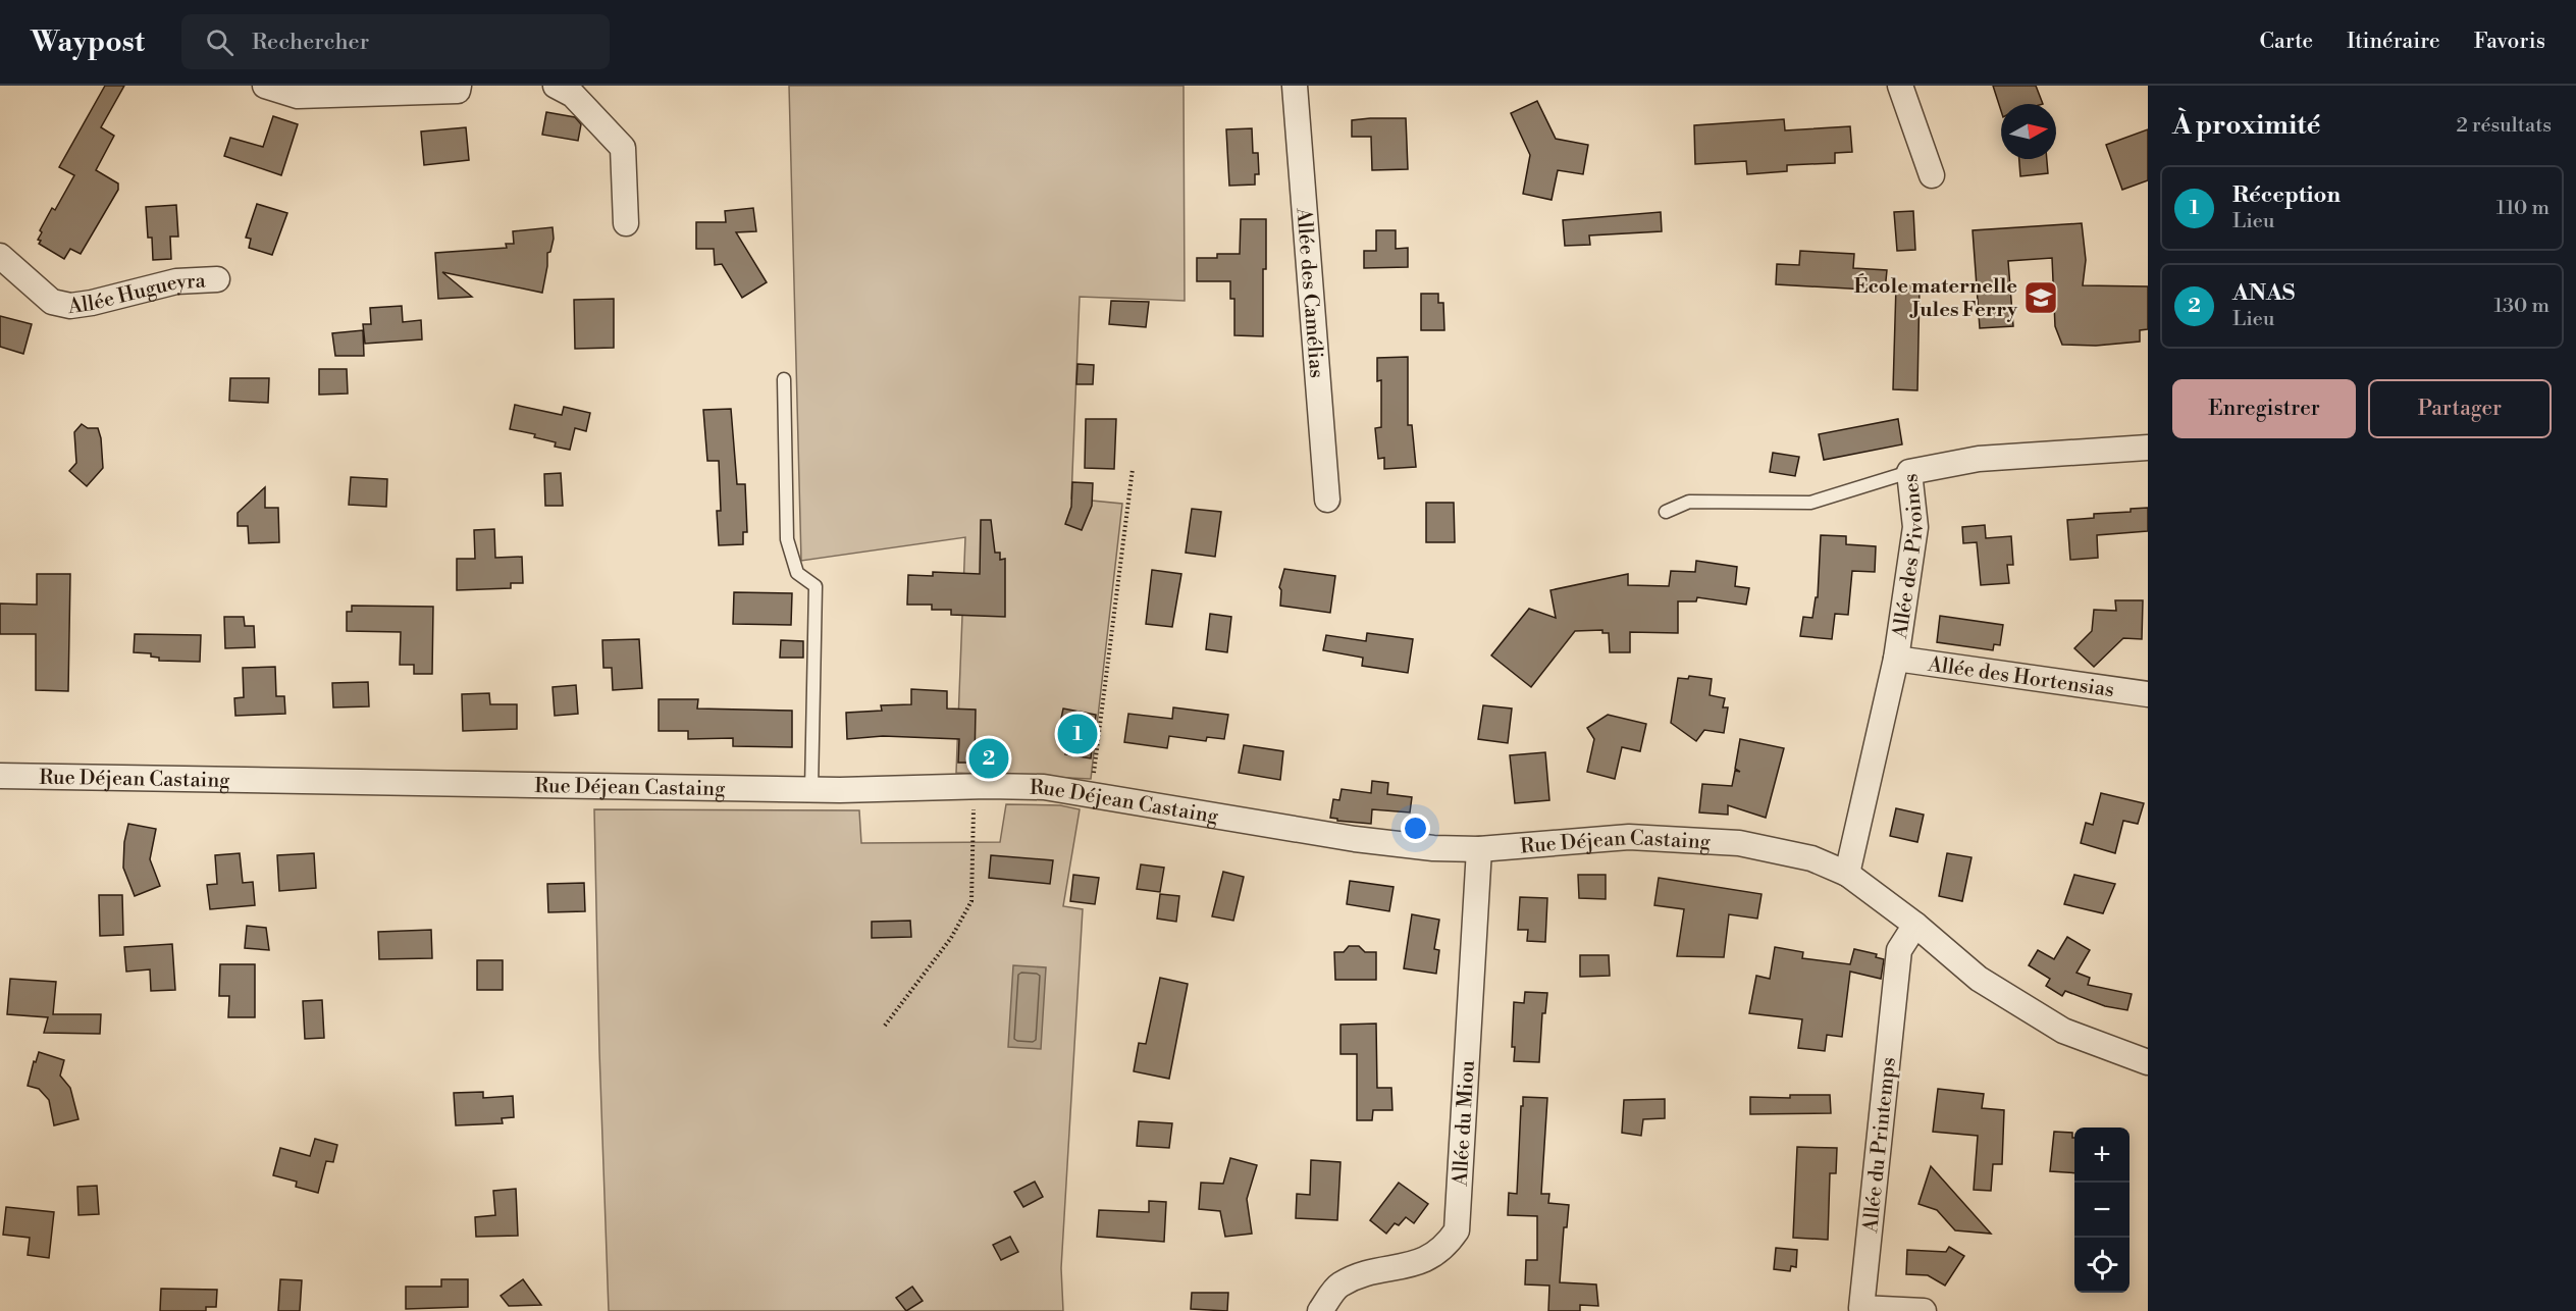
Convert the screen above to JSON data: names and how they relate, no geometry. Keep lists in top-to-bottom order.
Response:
{
  "streets": {
    "street": [
      "Allée Hugueyra",
      "Allée des Camélias",
      "Allée des Pivoines",
      "Allée des Hortensias",
      "Rue Déjean Castaing",
      "Allée du Miou",
      "Allée du Printemps"
    ]
  },
  "crossings": [
    ["Allée des Pivoines", "Allée des Hortensias"],
    ["Allée des Pivoines", "Rue Déjean Castaing"],
    ["Rue Déjean Castaing", "Allée du Miou"],
    ["Rue Déjean Castaing", "Allée du Printemps"]
  ],
  "places": {
    "school or university": ["École maternelle Jules Ferry"]
  },
  "north": "right",
  "page": {
    "header": "Waypost",
    "search": "Rechercher",
    "nav": ["Carte", "Itinéraire", "Favoris"],
    "heading": ["À proximité", "2 résultats"],
    "list": [
      {
        "mark": "1",
        "name": "Réception",
        "note": "Lieu",
        "value": "110 m"
      },
      {
        "mark": "2",
        "name": "ANAS",
        "note": "Lieu",
        "value": "130 m"
      }
    ],
    "buttons": ["Enregistrer", "Partager"],
    "pins": ["1", "2"],
    "map_buttons": ["+", "−"]
  }
}
